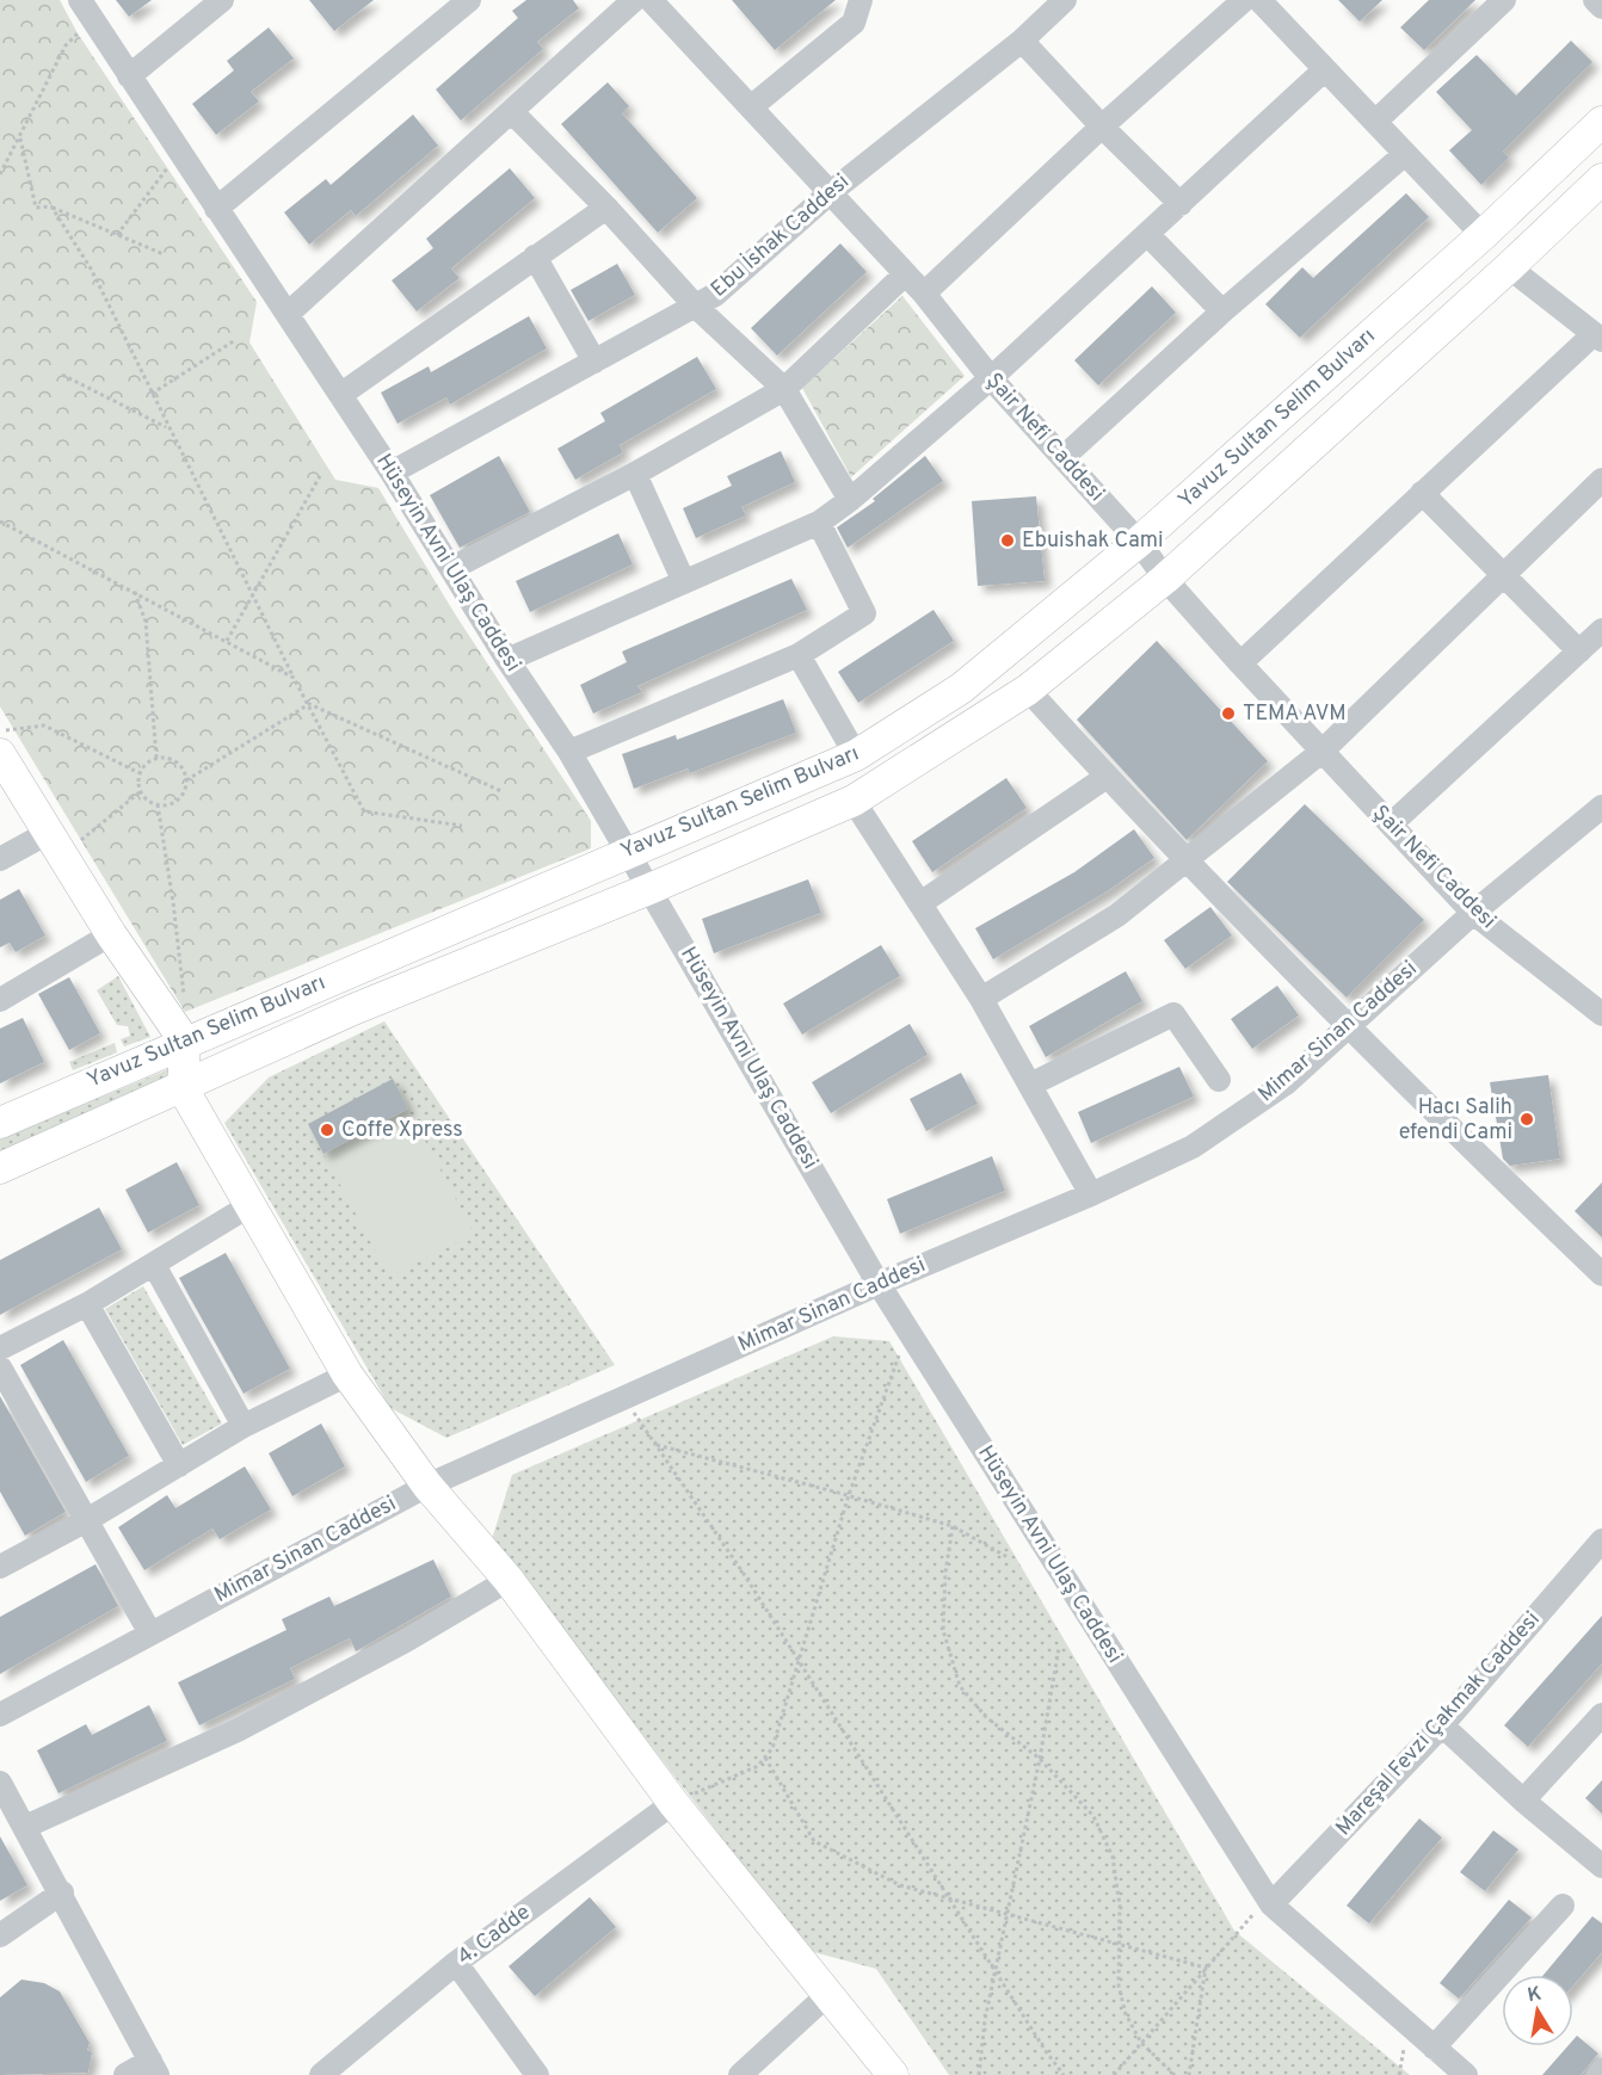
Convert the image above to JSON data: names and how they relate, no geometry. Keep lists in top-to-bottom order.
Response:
{
  "streets": {
    "main road": ["Yavuz Sultan Selim Bulvarı"],
    "street": [
      "Ebu İshak Caddesi",
      "Şair Nefi Caddesi",
      "Hüseyin Avni Ulaş Caddesi",
      "Mimar Sinan Caddesi",
      "Mareşal Fevzi Çakmak Caddesi",
      "4. Cadde"
    ]
  },
  "crossings": [
    ["Ebu İshak Caddesi", "Şair Nefi Caddesi"],
    ["Ebu İshak Caddesi", "Hüseyin Avni Ulaş Caddesi"],
    ["Yavuz Sultan Selim Bulvarı", "Şair Nefi Caddesi"],
    ["Yavuz Sultan Selim Bulvarı", "Hüseyin Avni Ulaş Caddesi"],
    ["Şair Nefi Caddesi", "Mimar Sinan Caddesi"],
    ["Hüseyin Avni Ulaş Caddesi", "Mimar Sinan Caddesi"],
    ["Hüseyin Avni Ulaş Caddesi", "Mareşal Fevzi Çakmak Caddesi"]
  ],
  "places": [
    "Ebuishak Cami",
    "TEMA AVM",
    "Hacı Salih efendi Cami",
    "Coffe Xpress"
  ],
  "north": "top"
}
